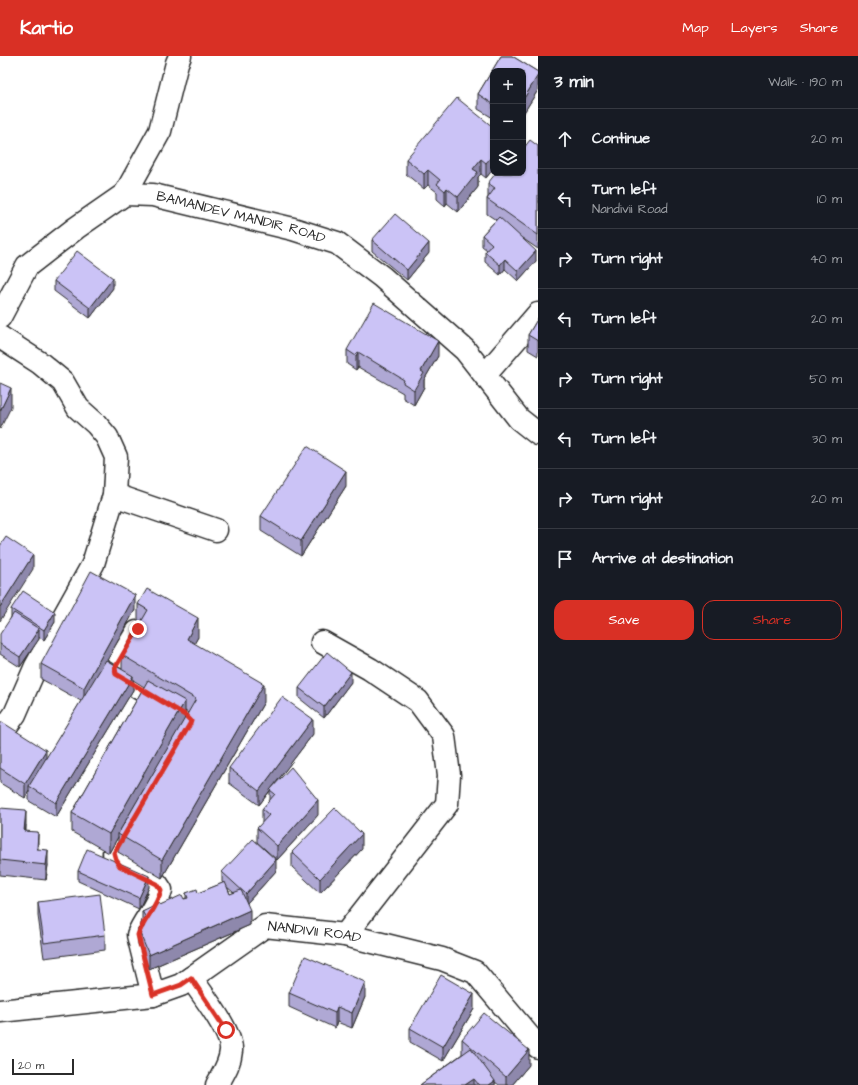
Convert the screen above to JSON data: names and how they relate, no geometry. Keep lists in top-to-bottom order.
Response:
{
  "streets": {
    "street": ["BAMANDEV MANDIR ROAD", "NANDIVII ROAD"]
  },
  "scale_bar": "20 m",
  "page": {
    "header": "Kartio",
    "nav": ["Map", "Layers", "Share"],
    "heading": ["3 min", "Walk · 190 m"],
    "map_buttons": ["+", "−"],
    "list": [
      ["Continue", "20 m"],
      ["Turn left", "Nandivii Road", "10 m"],
      ["Turn right", "40 m"],
      ["Turn left", "20 m"],
      ["Turn right", "50 m"],
      ["Turn left", "30 m"],
      ["Turn right", "20 m"],
      "Arrive at destination"
    ],
    "buttons": ["Save", "Share"],
    "scale": "20 m"
  }
}
